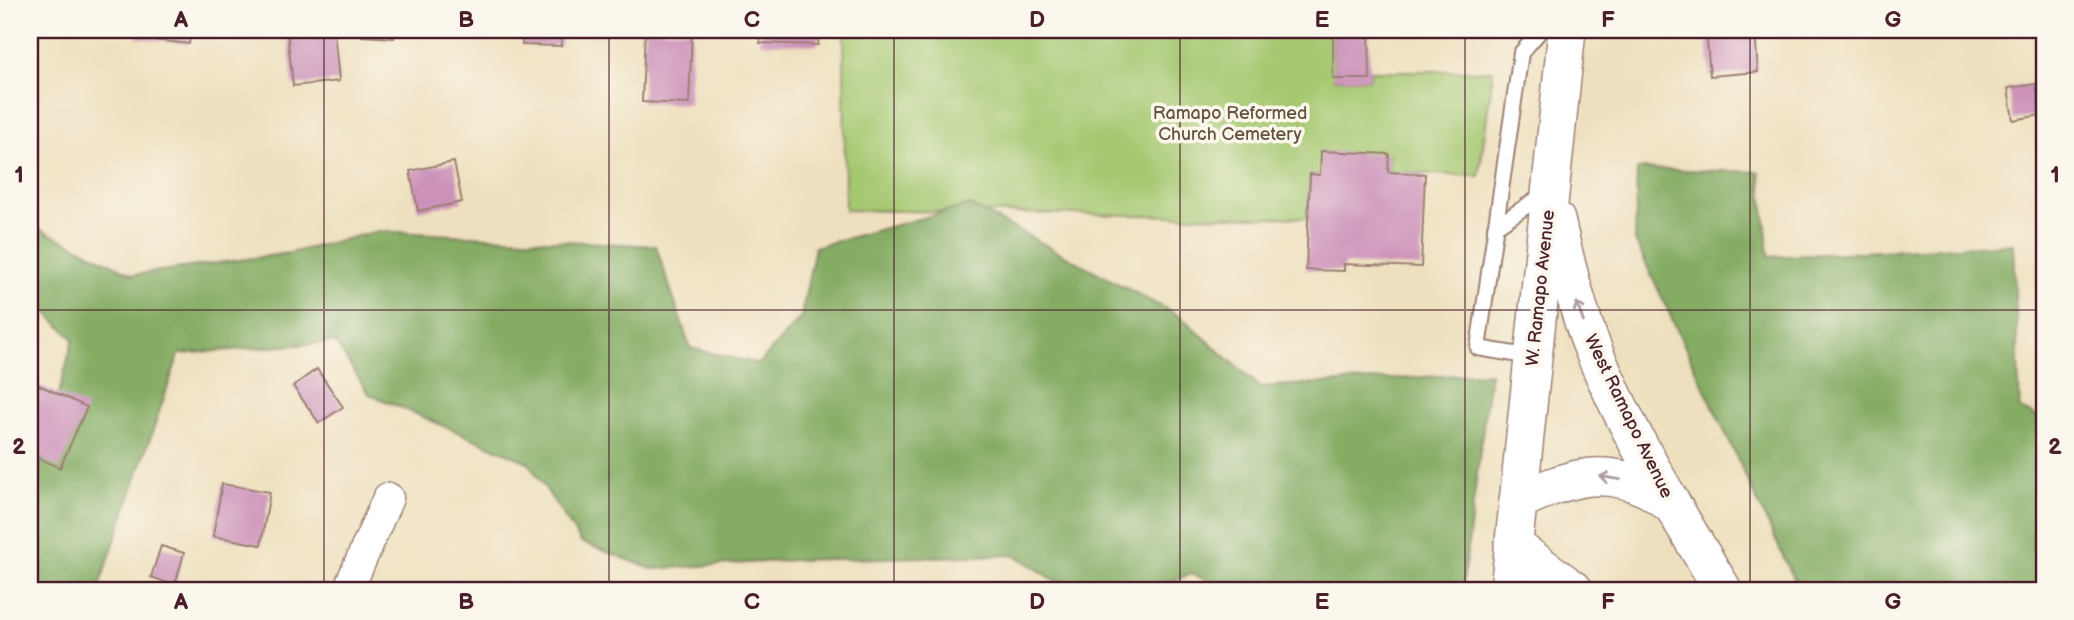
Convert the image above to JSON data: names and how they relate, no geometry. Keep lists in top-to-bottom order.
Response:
{
  "streets": {
    "street": ["W. Ramapo Avenue", "West Ramapo Avenue"]
  },
  "crossings": [
    ["W. Ramapo Avenue", "West Ramapo Avenue"]
  ],
  "one_way": ["West Ramapo Avenue"],
  "parks": ["Ramapo Reformed Church Cemetery"],
  "grid": {
    "columns": [
      "A",
      "B",
      "C",
      "D",
      "E",
      "F",
      "G"
    ],
    "rows": ["1", "2"]
  }
}
